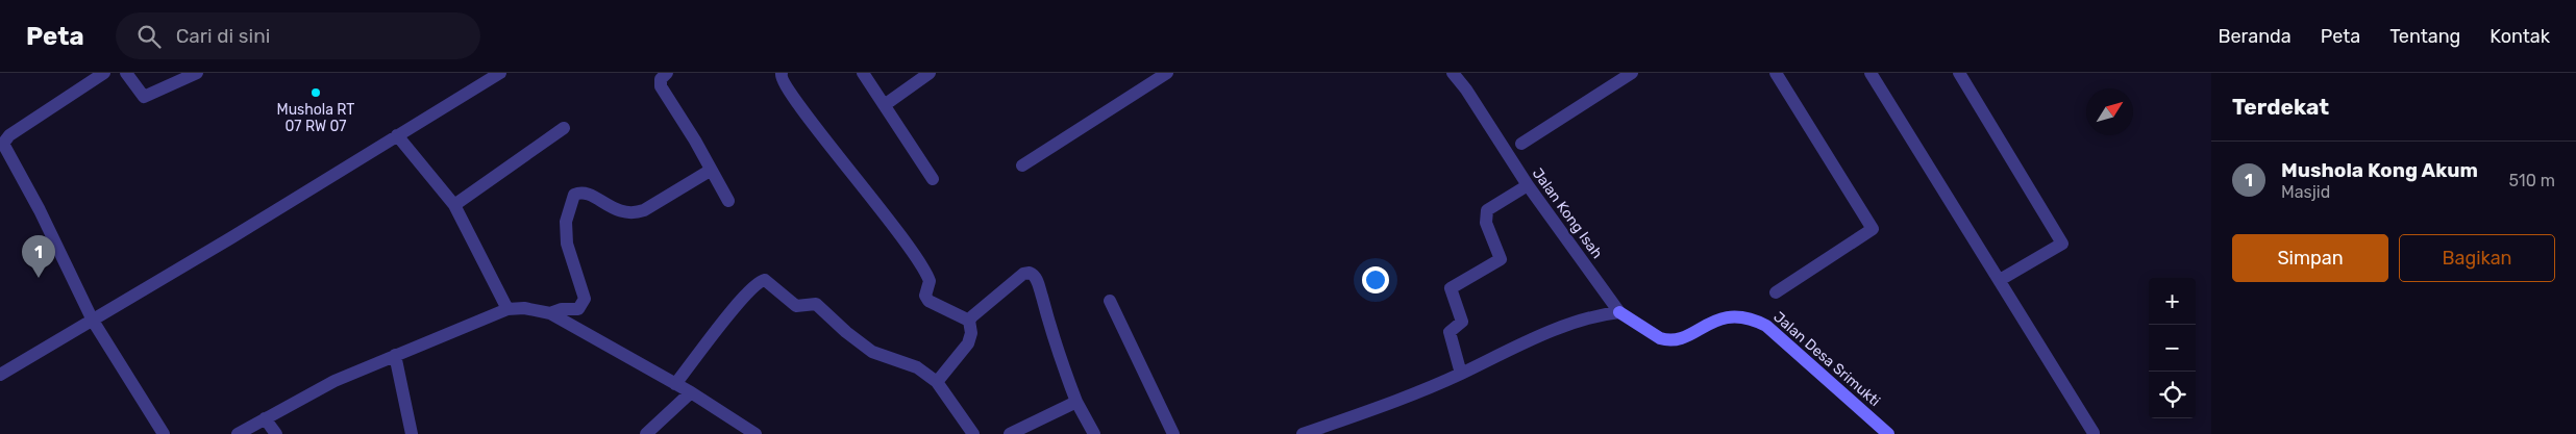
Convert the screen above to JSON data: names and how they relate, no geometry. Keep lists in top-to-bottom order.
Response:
{
  "streets": {
    "street": ["Jalan Kong Isah", "Jalan Desa Srimukti"]
  },
  "crossings": [
    ["Jalan Kong Isah", "Jalan Desa Srimukti"]
  ],
  "places": ["Mushola RT 07 RW 07"],
  "north": "top right",
  "page": {
    "header": "Peta",
    "search": "Cari di sini",
    "nav": [
      "Beranda",
      "Peta",
      "Tentang",
      "Kontak"
    ],
    "heading": "Terdekat",
    "list": [
      {
        "mark": "1",
        "name": "Mushola Kong Akum",
        "note": "Masjid",
        "value": "510 m"
      }
    ],
    "buttons": ["Simpan", "Bagikan"],
    "pins": "1",
    "map_buttons": ["+", "−"]
  }
}
